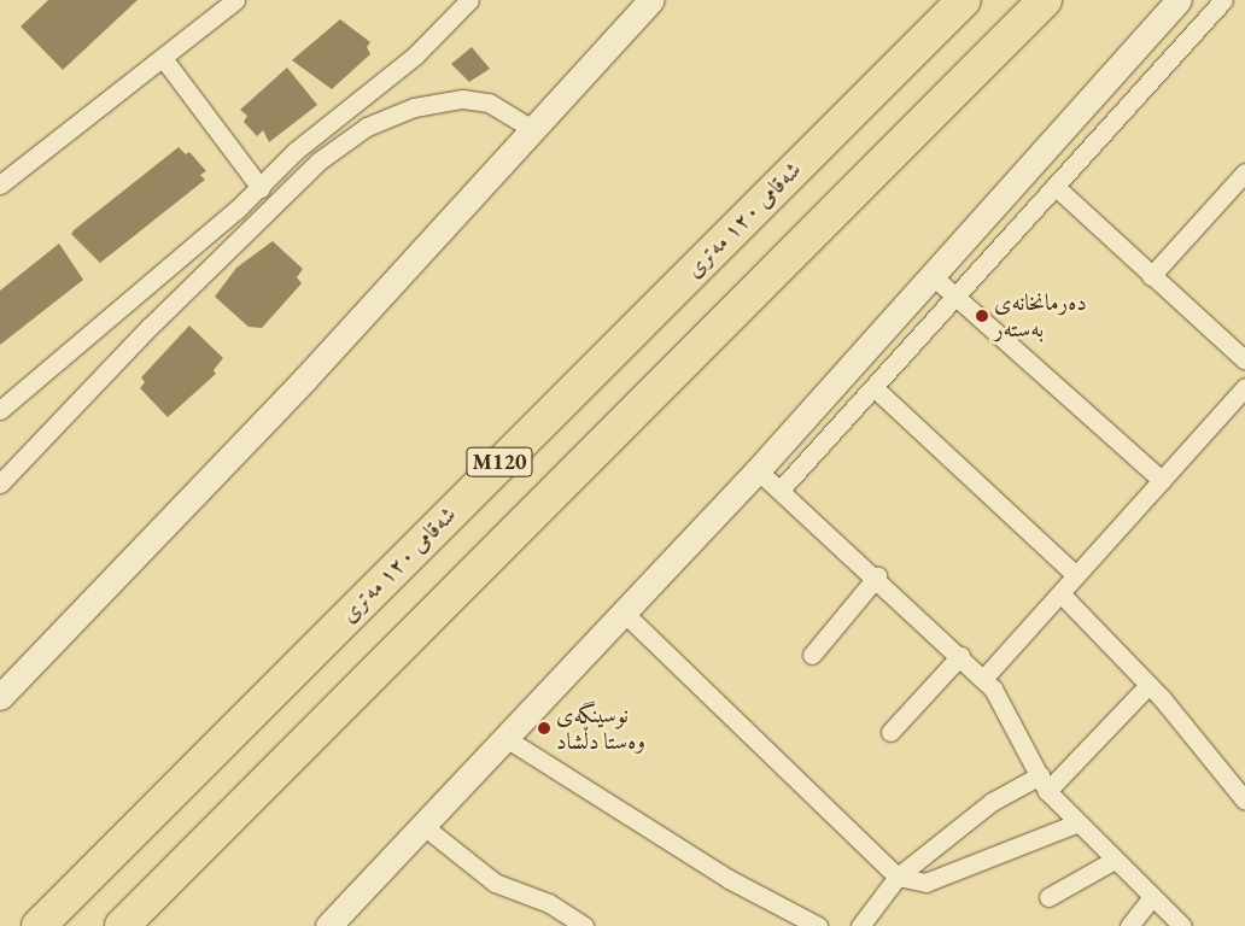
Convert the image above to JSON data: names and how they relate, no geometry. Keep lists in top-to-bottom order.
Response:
{
  "streets": {
    "highway": ["شەقامی ١٢٠ مەتری", "M120"]
  },
  "places": ["دەرمانخانەی بەستەر", "نوسینگەی وەستا دڵشاد"]
}
